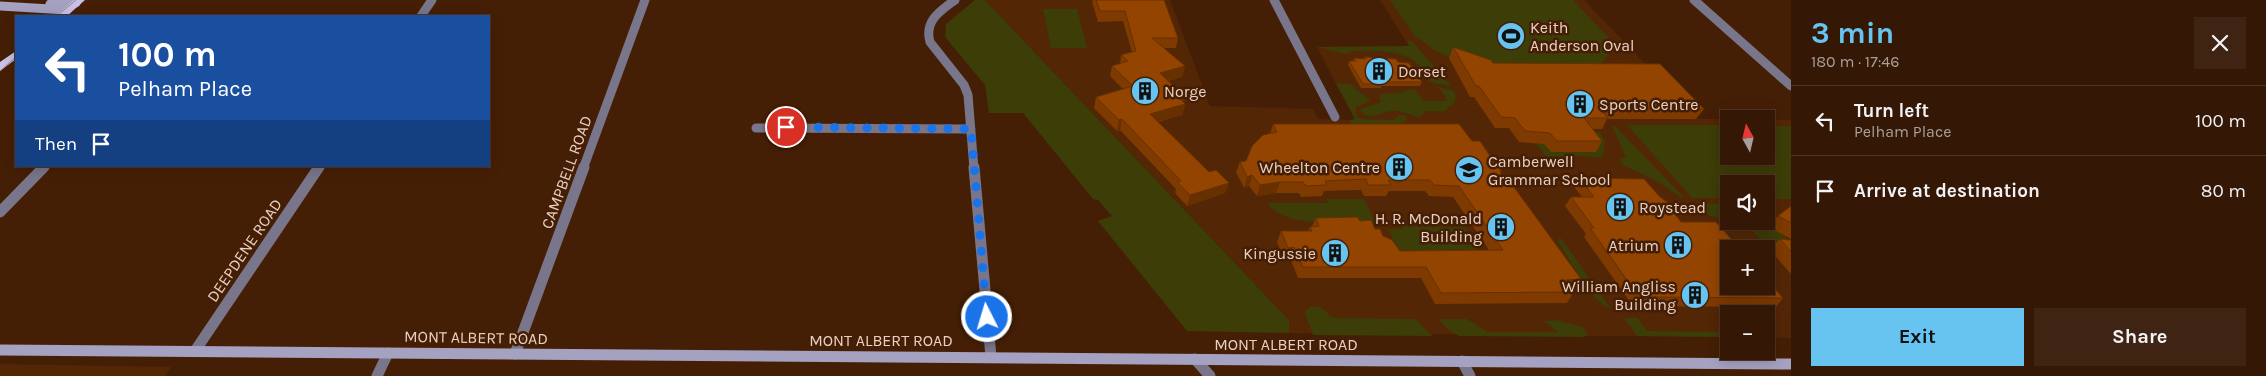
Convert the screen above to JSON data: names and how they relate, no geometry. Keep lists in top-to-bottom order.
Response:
{
  "streets": {
    "main road": ["MONT ALBERT ROAD"],
    "street": ["CAMPBELL ROAD", "DEEPDENE ROAD"]
  },
  "crossings": [
    ["CAMPBELL ROAD", "MONT ALBERT ROAD"],
    ["DEEPDENE ROAD", "MONT ALBERT ROAD"]
  ],
  "places": {
    "sports": ["Keith Anderson Oval"],
    "building": [
      "Dorset",
      "Norge",
      "Sports Centre",
      "Wheelton Centre",
      "Roystead",
      "H. R. McDonald Building",
      "Atrium",
      "Kingussie",
      "William Angliss Building"
    ],
    "school or university": ["Camberwell Grammar School"]
  },
  "north": "top",
  "page": {
    "heading": ["3 min", "180 m · 17:46"],
    "turn": ["100 m", "Pelham Place"],
    "list": [
      {
        "name": "Turn left",
        "note": "Pelham Place",
        "value": "100 m"
      },
      {
        "name": "Arrive at destination",
        "value": "80 m"
      }
    ],
    "map_buttons": ["+", "−"],
    "then": "Then",
    "buttons": ["Exit", "Share"]
  }
}
